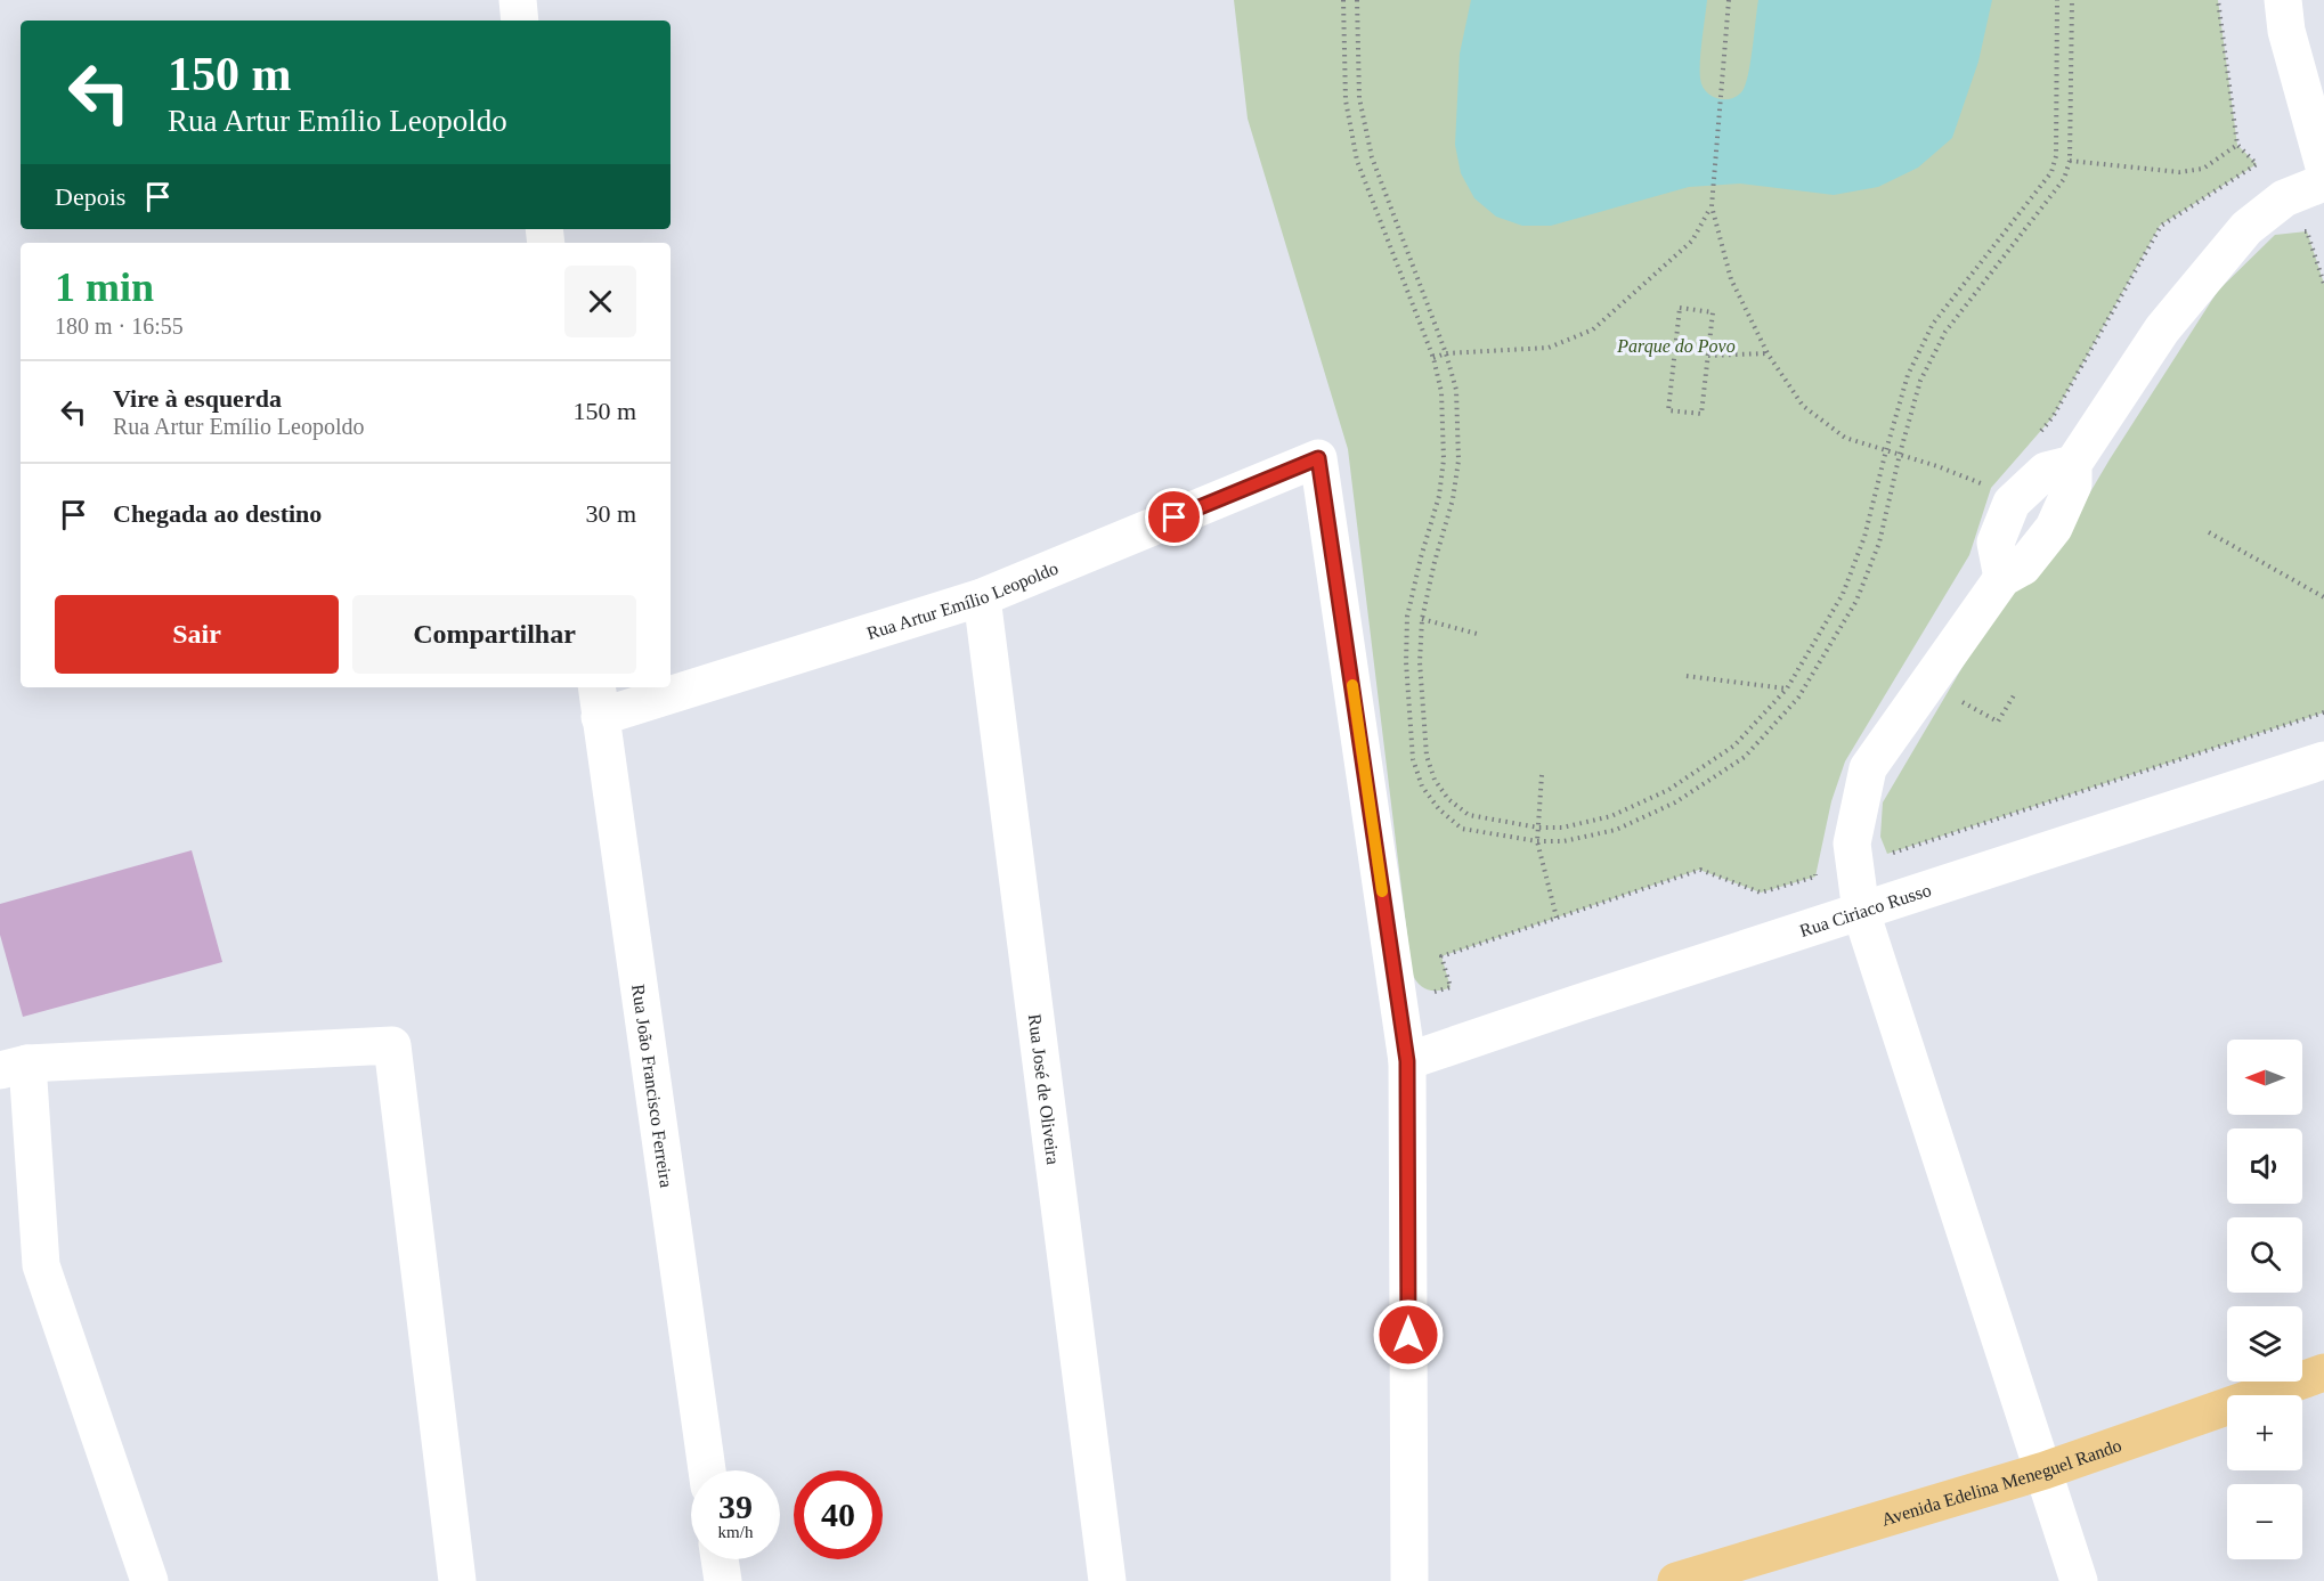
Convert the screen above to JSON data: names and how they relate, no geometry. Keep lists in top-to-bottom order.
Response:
{
  "streets": {
    "main road": ["Avenida Edelina Meneguel Rando"],
    "street": [
      "Rua Artur Emílio Leopoldo",
      "Rua Ciriaco Russo",
      "Rua João Francisco Ferreira",
      "Rua José de Oliveira"
    ]
  },
  "crossings": [
    ["Rua Artur Emílio Leopoldo", "Rua Ciriaco Russo"],
    ["Rua Artur Emílio Leopoldo", "Rua João Francisco Ferreira"],
    ["Rua Artur Emílio Leopoldo", "Rua José de Oliveira"]
  ],
  "parks": ["Parque do Povo"],
  "north": "left",
  "page": {
    "turn": ["150 m", "Rua Artur Emílio Leopoldo"],
    "then": "Depois",
    "heading": ["1 min", "180 m · 16:55"],
    "list": [
      {
        "name": "Vire à esquerda",
        "note": "Rua Artur Emílio Leopoldo",
        "value": "150 m"
      },
      {
        "name": "Chegada ao destino",
        "value": "30 m"
      }
    ],
    "buttons": ["Sair", "Compartilhar"],
    "map_buttons": ["+", "−"],
    "speed": "39 km/h",
    "limit": "40"
  }
}
